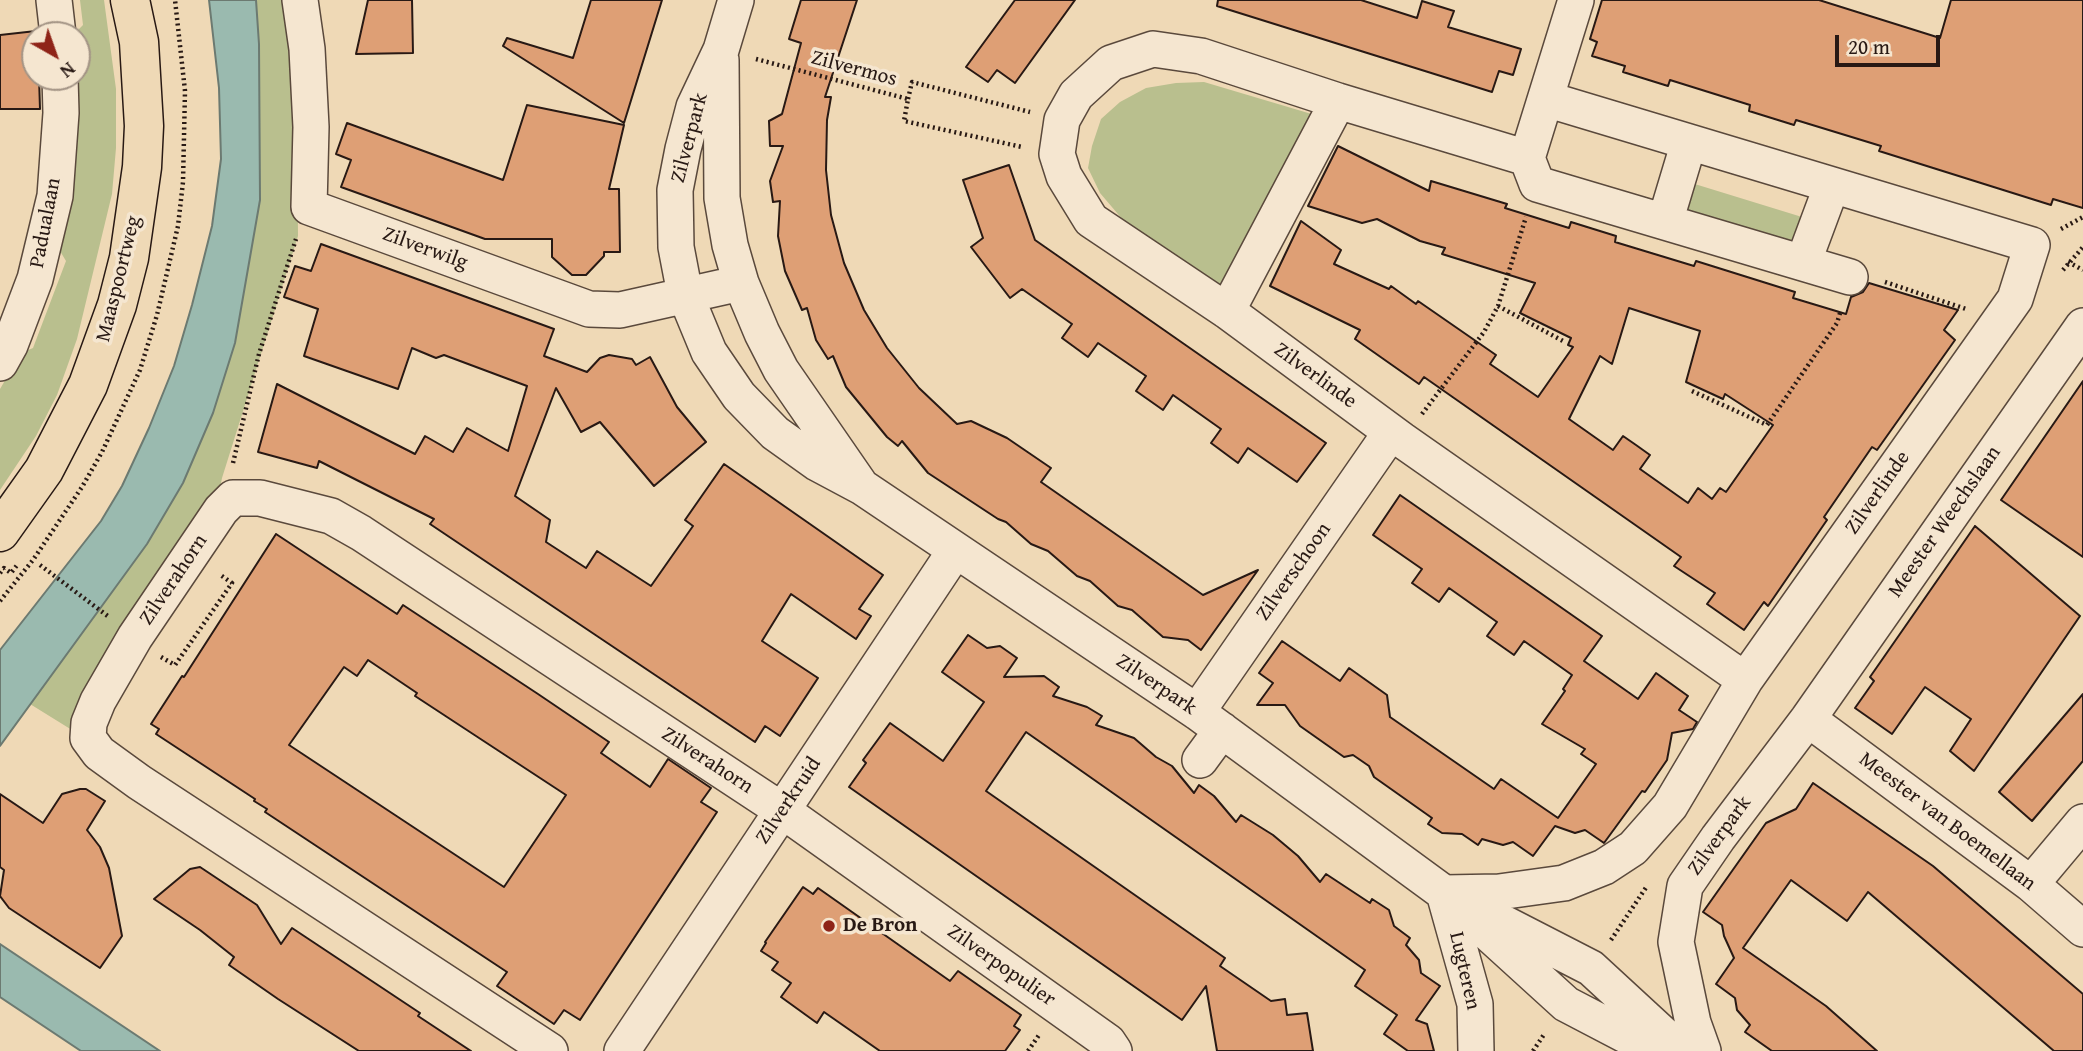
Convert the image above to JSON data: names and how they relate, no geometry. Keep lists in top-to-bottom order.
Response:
{
  "streets": {
    "main road": ["Maaspoortweg"],
    "street": [
      "Zilverpark",
      "Padualaan",
      "Zilverwilg",
      "Zilverlinde",
      "Meester Weechslaan",
      "Zilverschoon",
      "Zilverahorn",
      "Zilverkruid",
      "Meester van Boemellaan",
      "Zilverpopulier",
      "Lugteren"
    ],
    "path": ["Zilvermos"]
  },
  "crossings": [
    ["Zilvermos", "Zilverpark"],
    ["Zilvermos", "Zilverlinde"],
    ["Zilverpark", "Zilverwilg"],
    ["Zilverpark", "Meester Weechslaan"],
    ["Zilverpark", "Zilverschoon"],
    ["Zilverpark", "Zilverkruid"],
    ["Zilverpark", "Meester van Boemellaan"],
    ["Zilverpark", "Lugteren"],
    ["Zilverlinde", "Zilverschoon"],
    ["Meester Weechslaan", "Meester van Boemellaan"],
    ["Zilverahorn", "Zilverkruid"],
    ["Zilverahorn", "Zilverpopulier"],
    ["Zilverkruid", "Zilverpopulier"]
  ],
  "places": ["De Bron"],
  "scale_bar": "20 m",
  "north": "bottom right"
}
